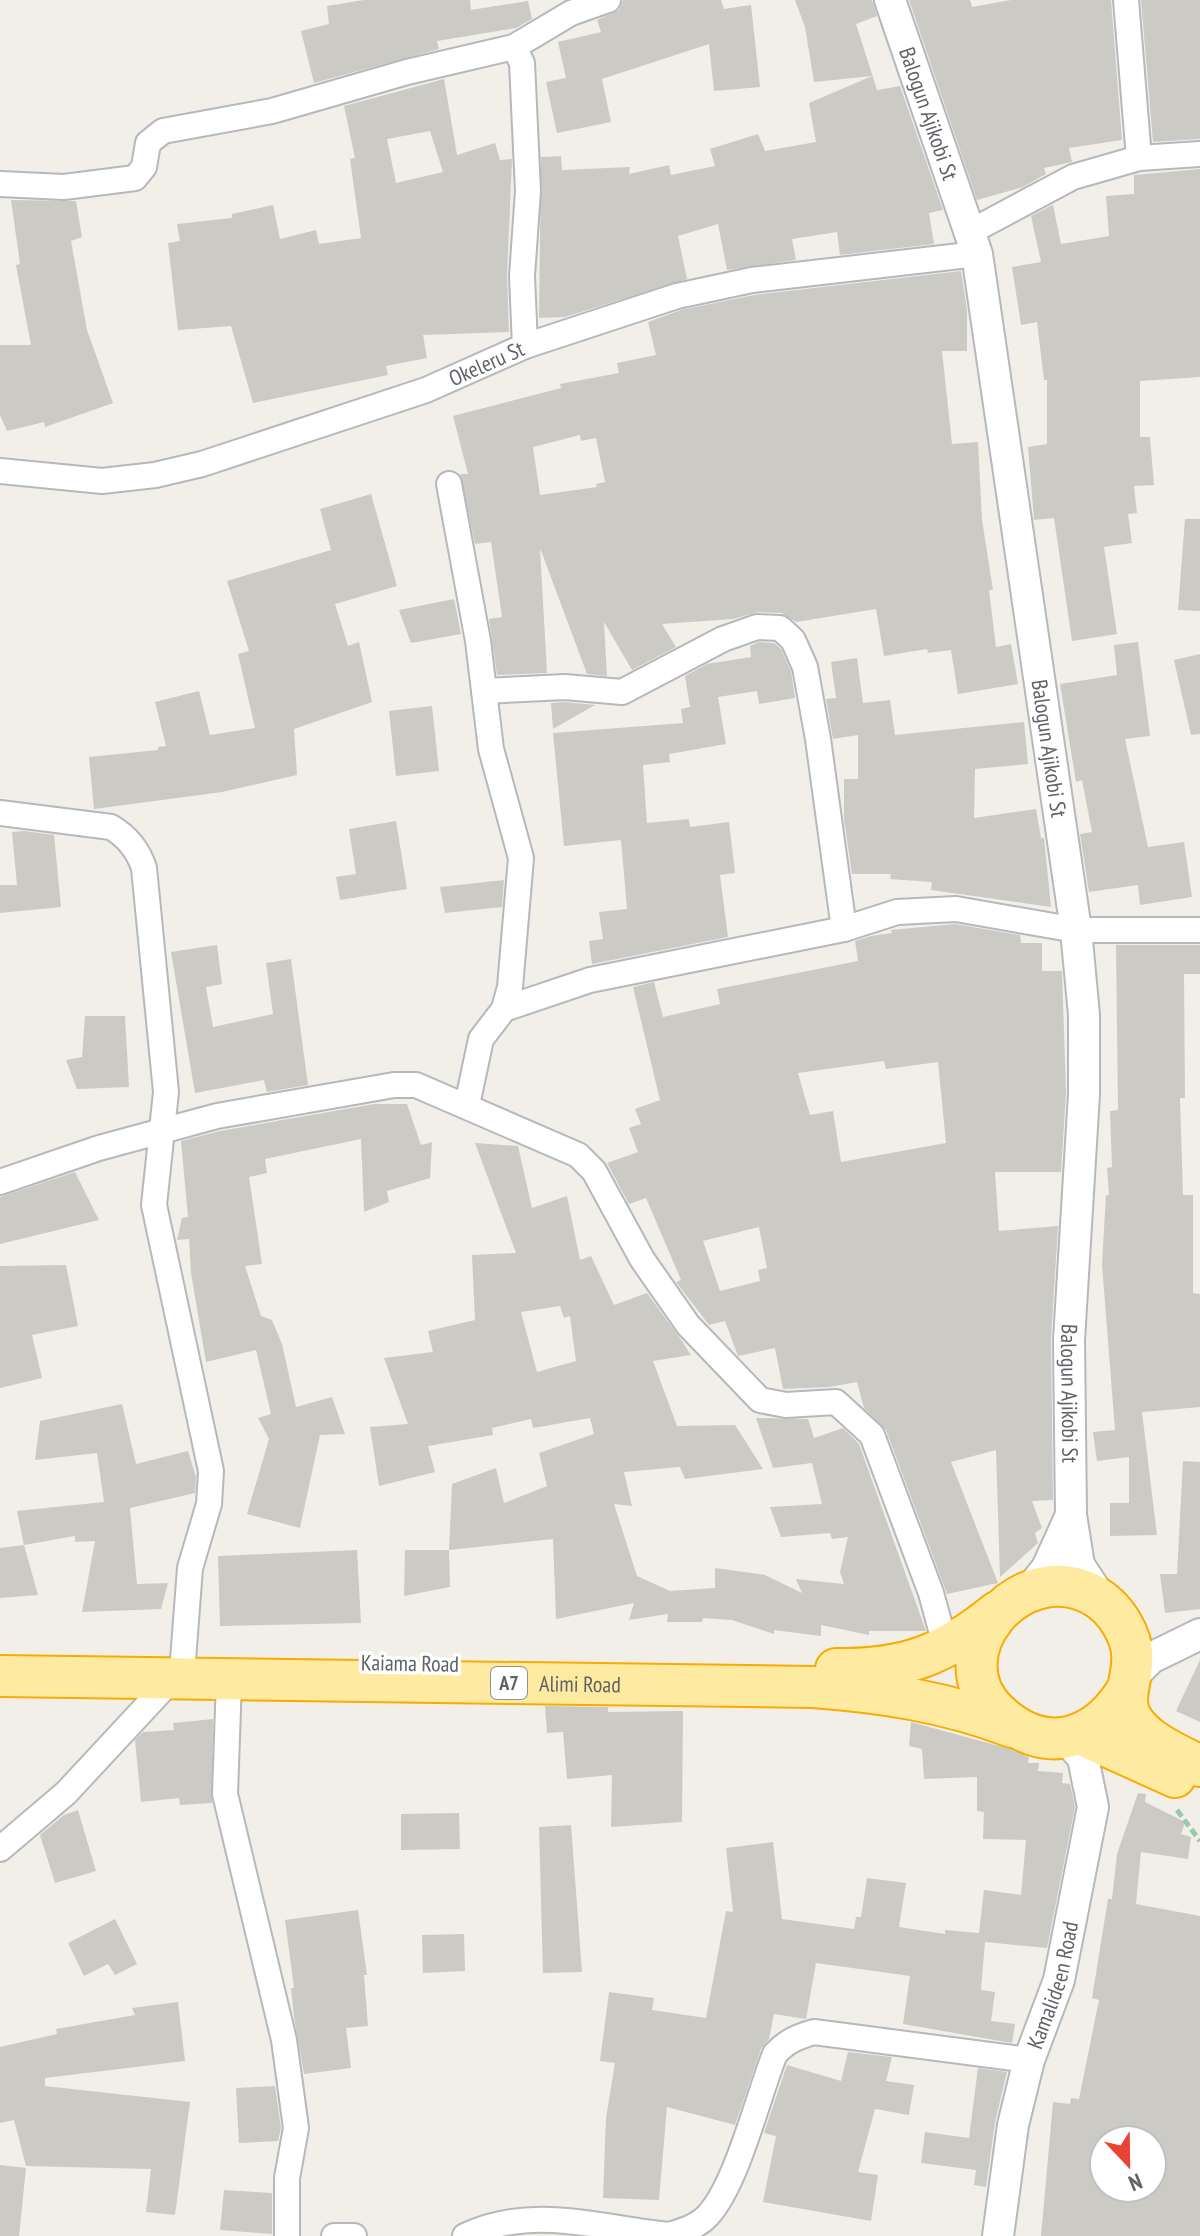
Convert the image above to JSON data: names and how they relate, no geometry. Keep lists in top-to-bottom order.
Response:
{
  "streets": {
    "highway": ["Kaiama Road", "A7", "Alimi Road"],
    "street": ["Balogun Ajikobi St", "Okeleru St", "Kamalideen Road"]
  },
  "crossings": [
    ["Balogun Ajikobi St", "Okeleru St"],
    ["Balogun Ajikobi St", "Kaiama Road"],
    ["Balogun Ajikobi St", "Alimi Road"],
    ["Balogun Ajikobi St", "Kamalideen Road"],
    ["Kaiama Road", "Alimi Road"],
    ["Kaiama Road", "Kamalideen Road"],
    ["Alimi Road", "Kamalideen Road"]
  ],
  "north": "bottom"
}
